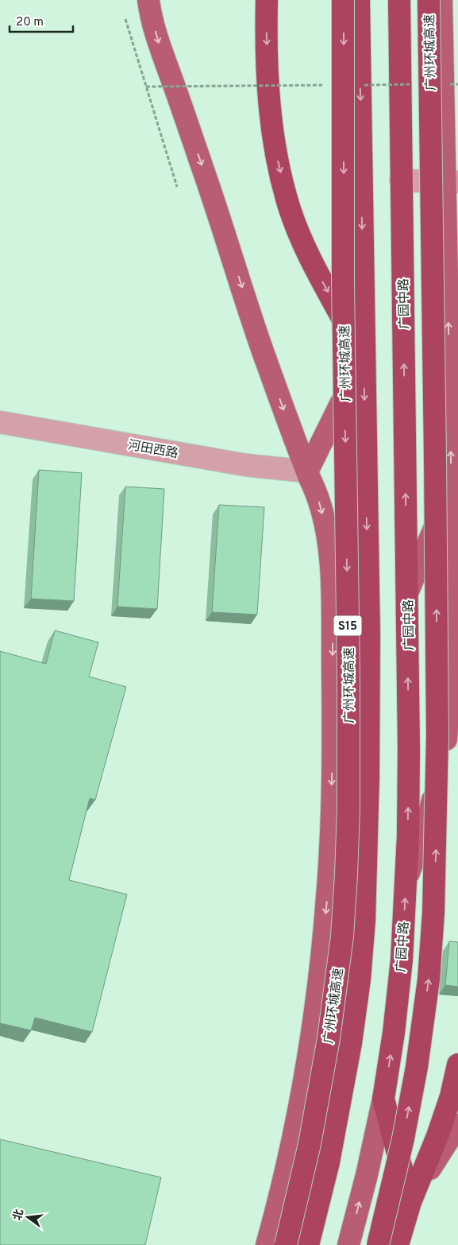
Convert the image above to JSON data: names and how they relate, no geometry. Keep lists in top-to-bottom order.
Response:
{
  "streets": {
    "highway": ["广州环城高速", "广园中路", "S15"],
    "street": ["河田西路"]
  },
  "scale_bar": "20 m",
  "north": "left"
}
